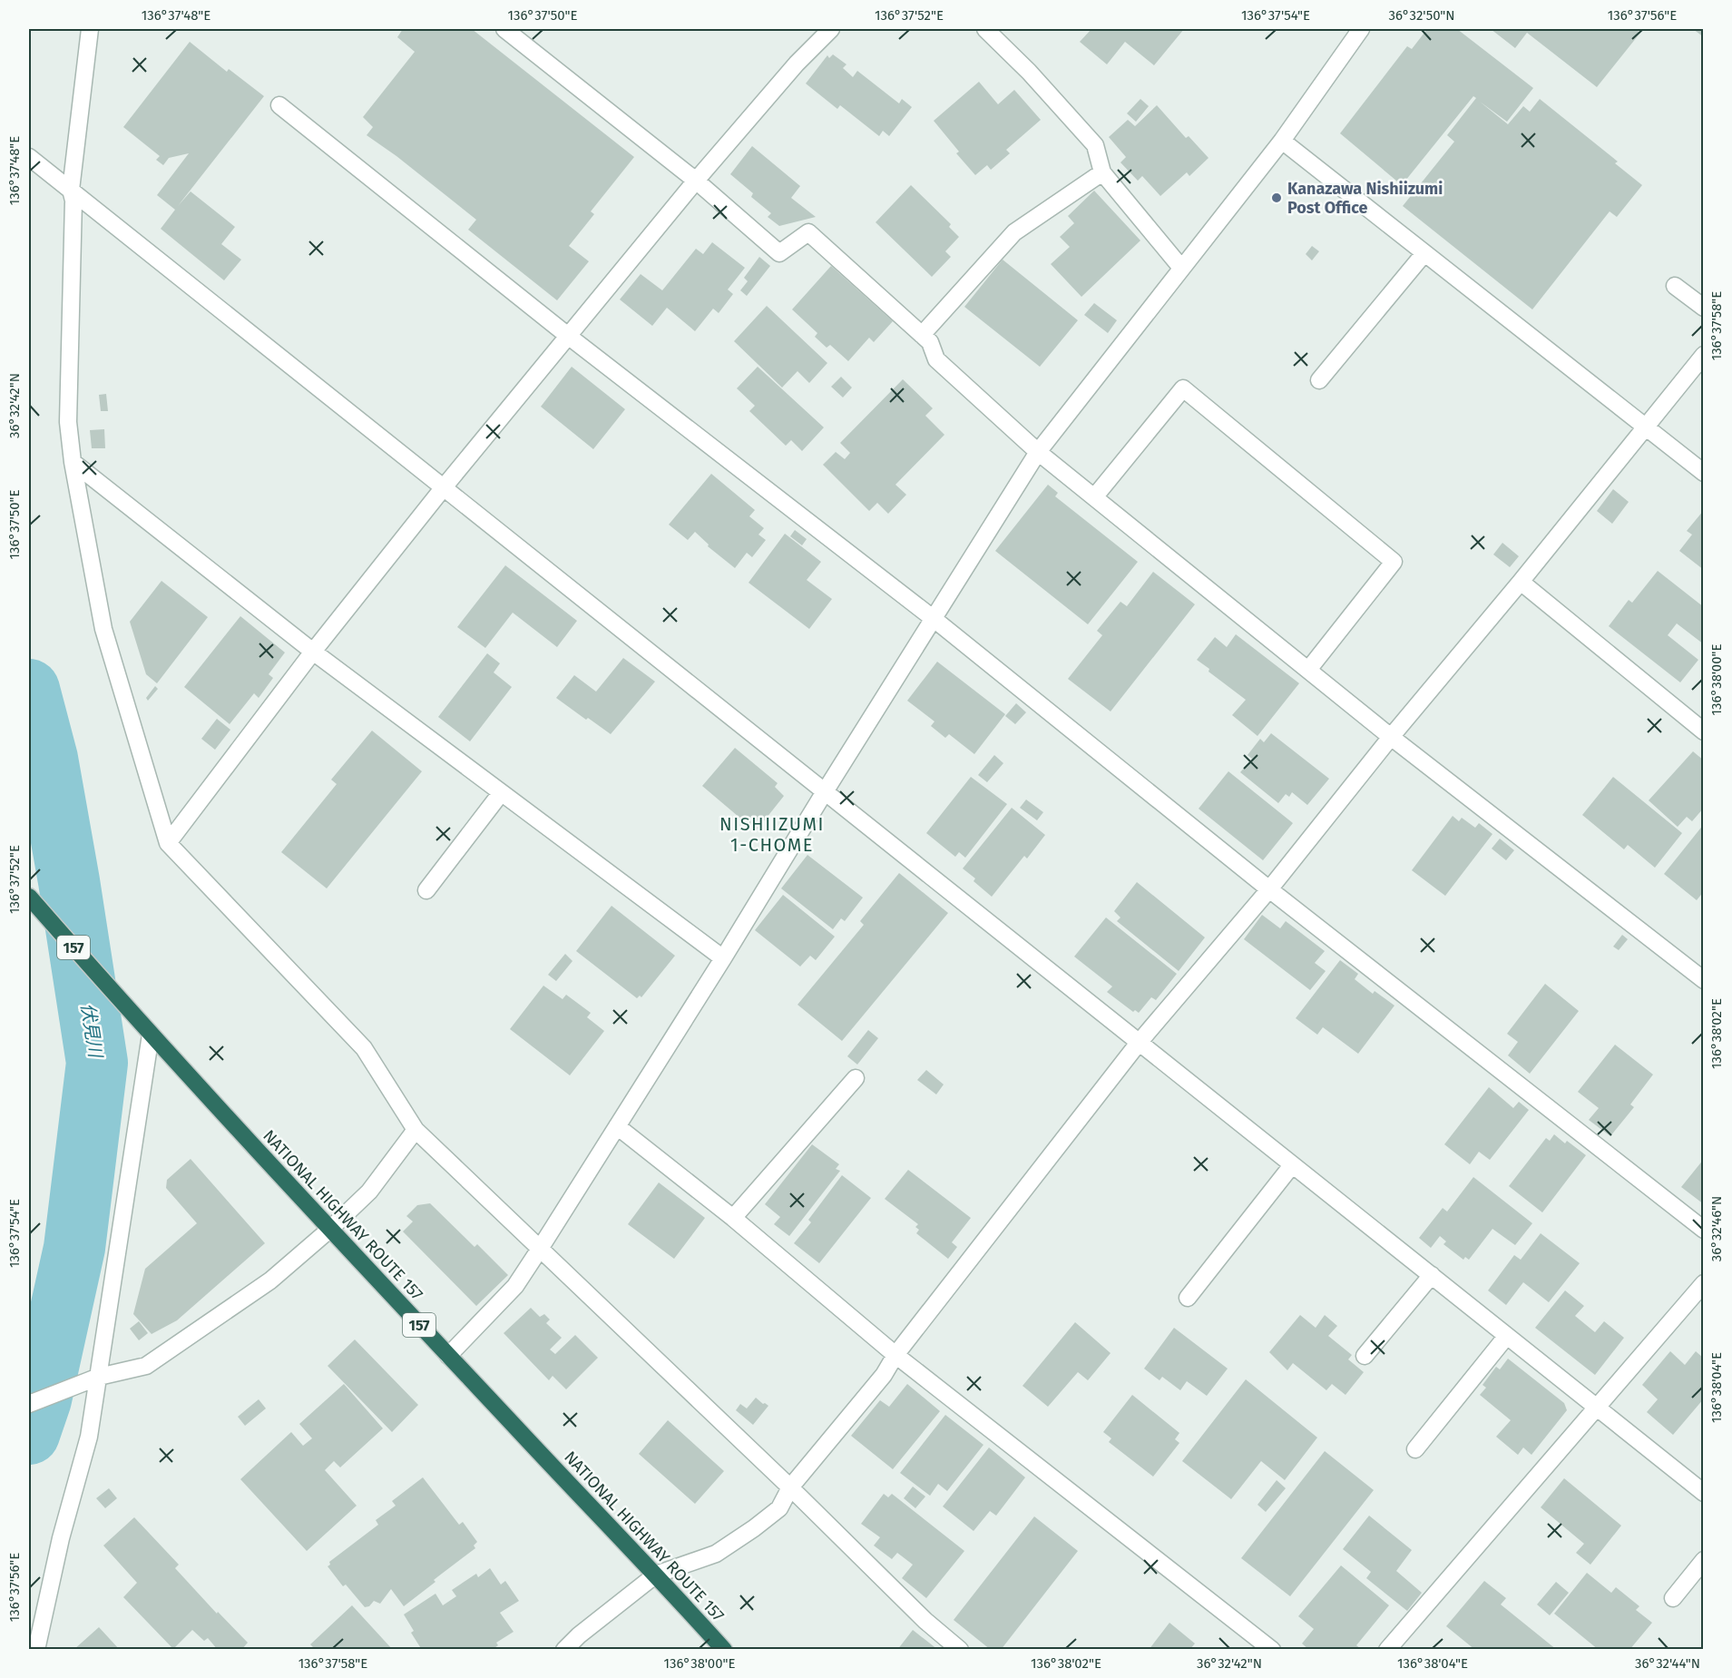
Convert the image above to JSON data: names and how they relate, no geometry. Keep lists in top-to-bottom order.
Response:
{
  "streets": {
    "highway": ["157", "NATIONAL HIGHWAY ROUTE 157"]
  },
  "districts": ["NISHIIZUMI 1-CHOME"],
  "water": ["伏見川"],
  "places": ["Kanazawa Nishiizumi Post Office"],
  "coordinates": [
    "136°37'48\"E",
    "136°37'50\"E",
    "136°37'52\"E",
    "136°37'54\"E",
    "36°32'50\"N",
    "136°37'56\"E",
    "136°37'58\"E",
    "36°32'42\"N",
    "136°38'00\"E",
    "136°38'02\"E",
    "36°32'46\"N",
    "136°38'04\"E",
    "36°32'44\"N"
  ]
}
